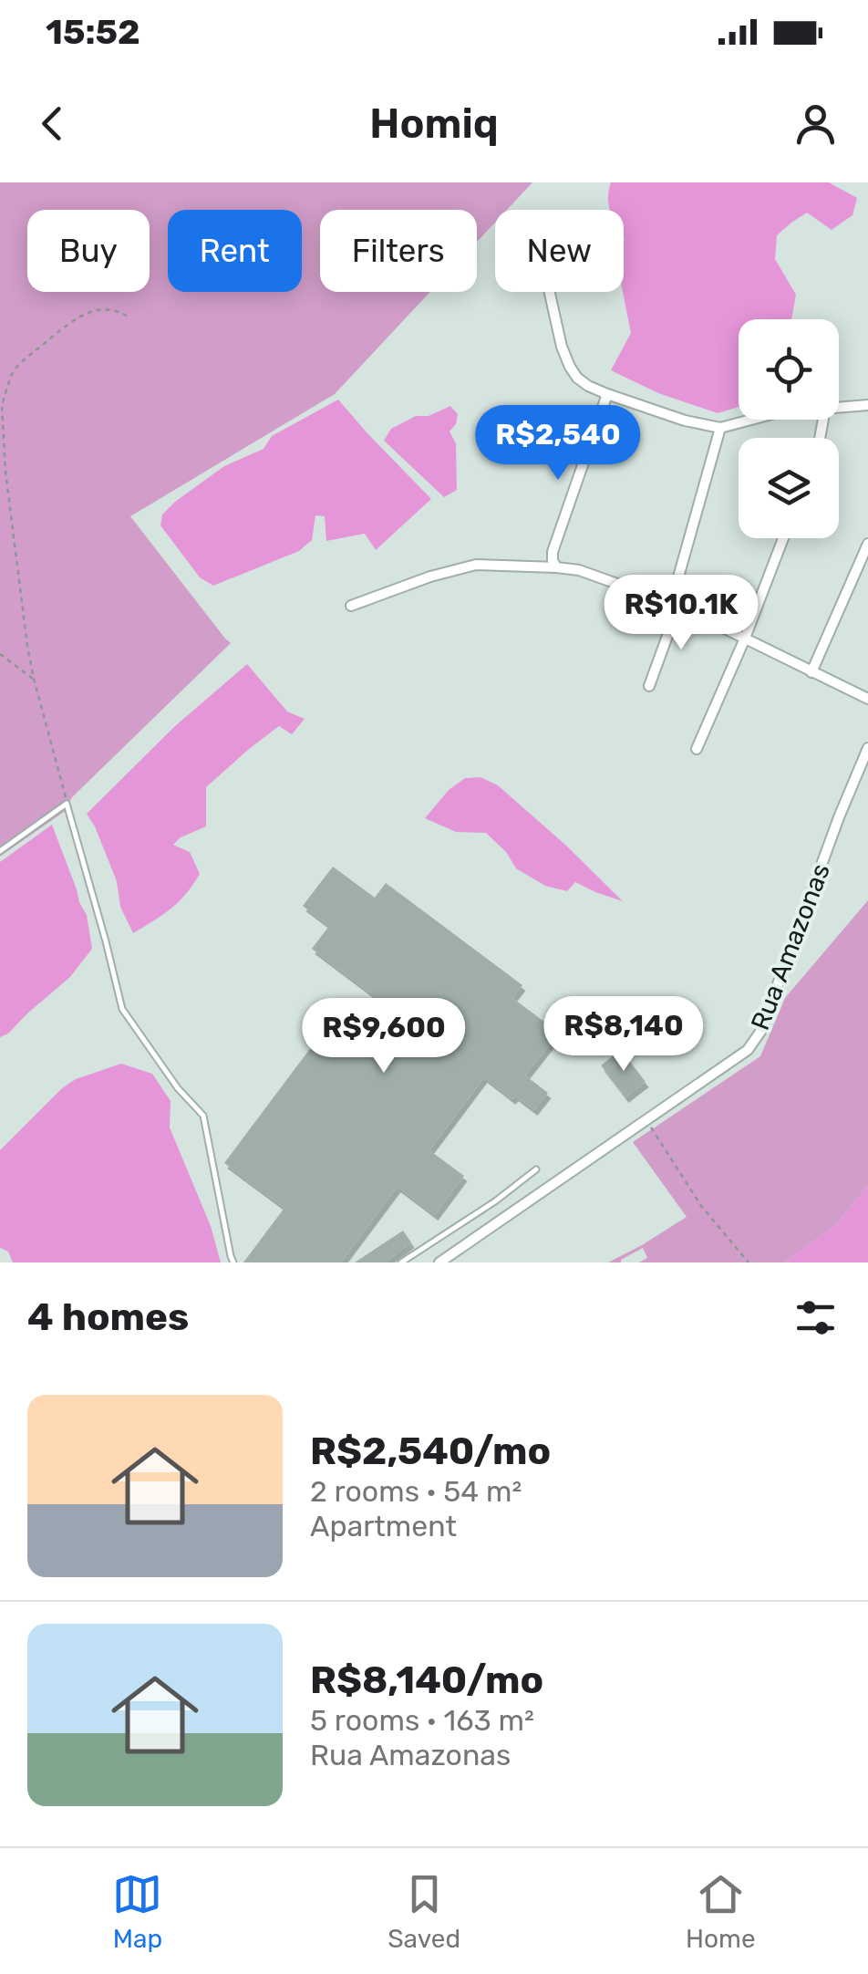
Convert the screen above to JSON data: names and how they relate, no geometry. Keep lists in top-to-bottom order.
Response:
{
  "streets": {
    "street": ["Rua Amazonas"]
  },
  "page": {
    "status": "15:52",
    "header": "Homiq",
    "chip": [
      "Buy",
      "Rent",
      "Filters",
      "New"
    ],
    "price": [
      "R$2,540",
      "R$10.1K",
      "R$8,140",
      "R$9,600"
    ],
    "heading": "4 homes",
    "list": [
      {
        "name": "R$2,540/mo",
        "note": "2 rooms · 54 m² · Apartment"
      },
      {
        "name": "R$8,140/mo",
        "note": "5 rooms · 163 m² · Rua Amazonas"
      }
    ],
    "tabs": ["Map", "Saved", "Home"]
  }
}
